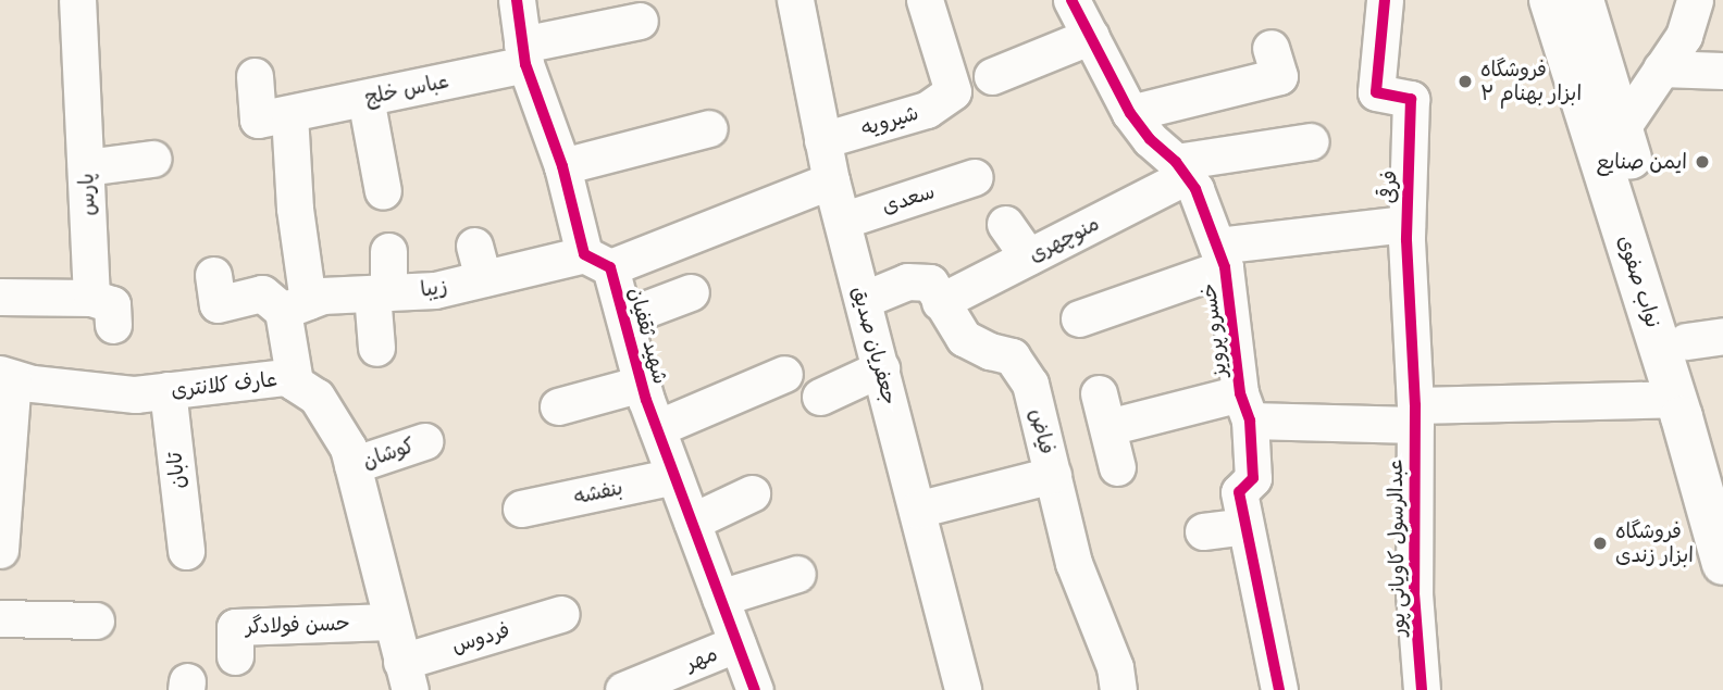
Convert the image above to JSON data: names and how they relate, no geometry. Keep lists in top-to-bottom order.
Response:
{
  "streets": {
    "main road": ["نواب صفوی"],
    "street": [
      "عباس خلج",
      "شیرویه",
      "فرقی",
      "پارس",
      "سعدی",
      "منوچهری",
      "زیبا",
      "خسرو پرویز",
      "شهید ثقفیان",
      "جعفریان صدیق",
      "عارف کلانتری",
      "فیاض",
      "کوشان",
      "تابان",
      "بنفشه",
      "عبدالرسول کاویانی پور",
      "حسن فولادگر",
      "فردوس",
      "مهر"
    ]
  },
  "crossings": [
    ["عباس خلج", "شهید ثقفیان"],
    ["شیرویه", "جعفریان صدیق"],
    ["فرقی", "عبدالرسول کاویانی پور"],
    ["سعدی", "جعفریان صدیق"],
    ["منوچهری", "خسرو پرویز"],
    ["منوچهری", "فیاض"],
    ["زیبا", "شهید ثقفیان"],
    ["زیبا", "جعفریان صدیق"],
    ["شهید ثقفیان", "بنفشه"],
    ["شهید ثقفیان", "مهر"],
    ["جعفریان صدیق", "فیاض"],
    ["عارف کلانتری", "کوشان"],
    ["عارف کلانتری", "تابان"],
    ["عارف کلانتری", "حسن فولادگر"],
    ["عارف کلانتری", "فردوس"]
  ],
  "places": ["فروشگاه ابزار بهنام ۲", "ایمن صنایع", "فروشگاه ابزار زندی"]
}
